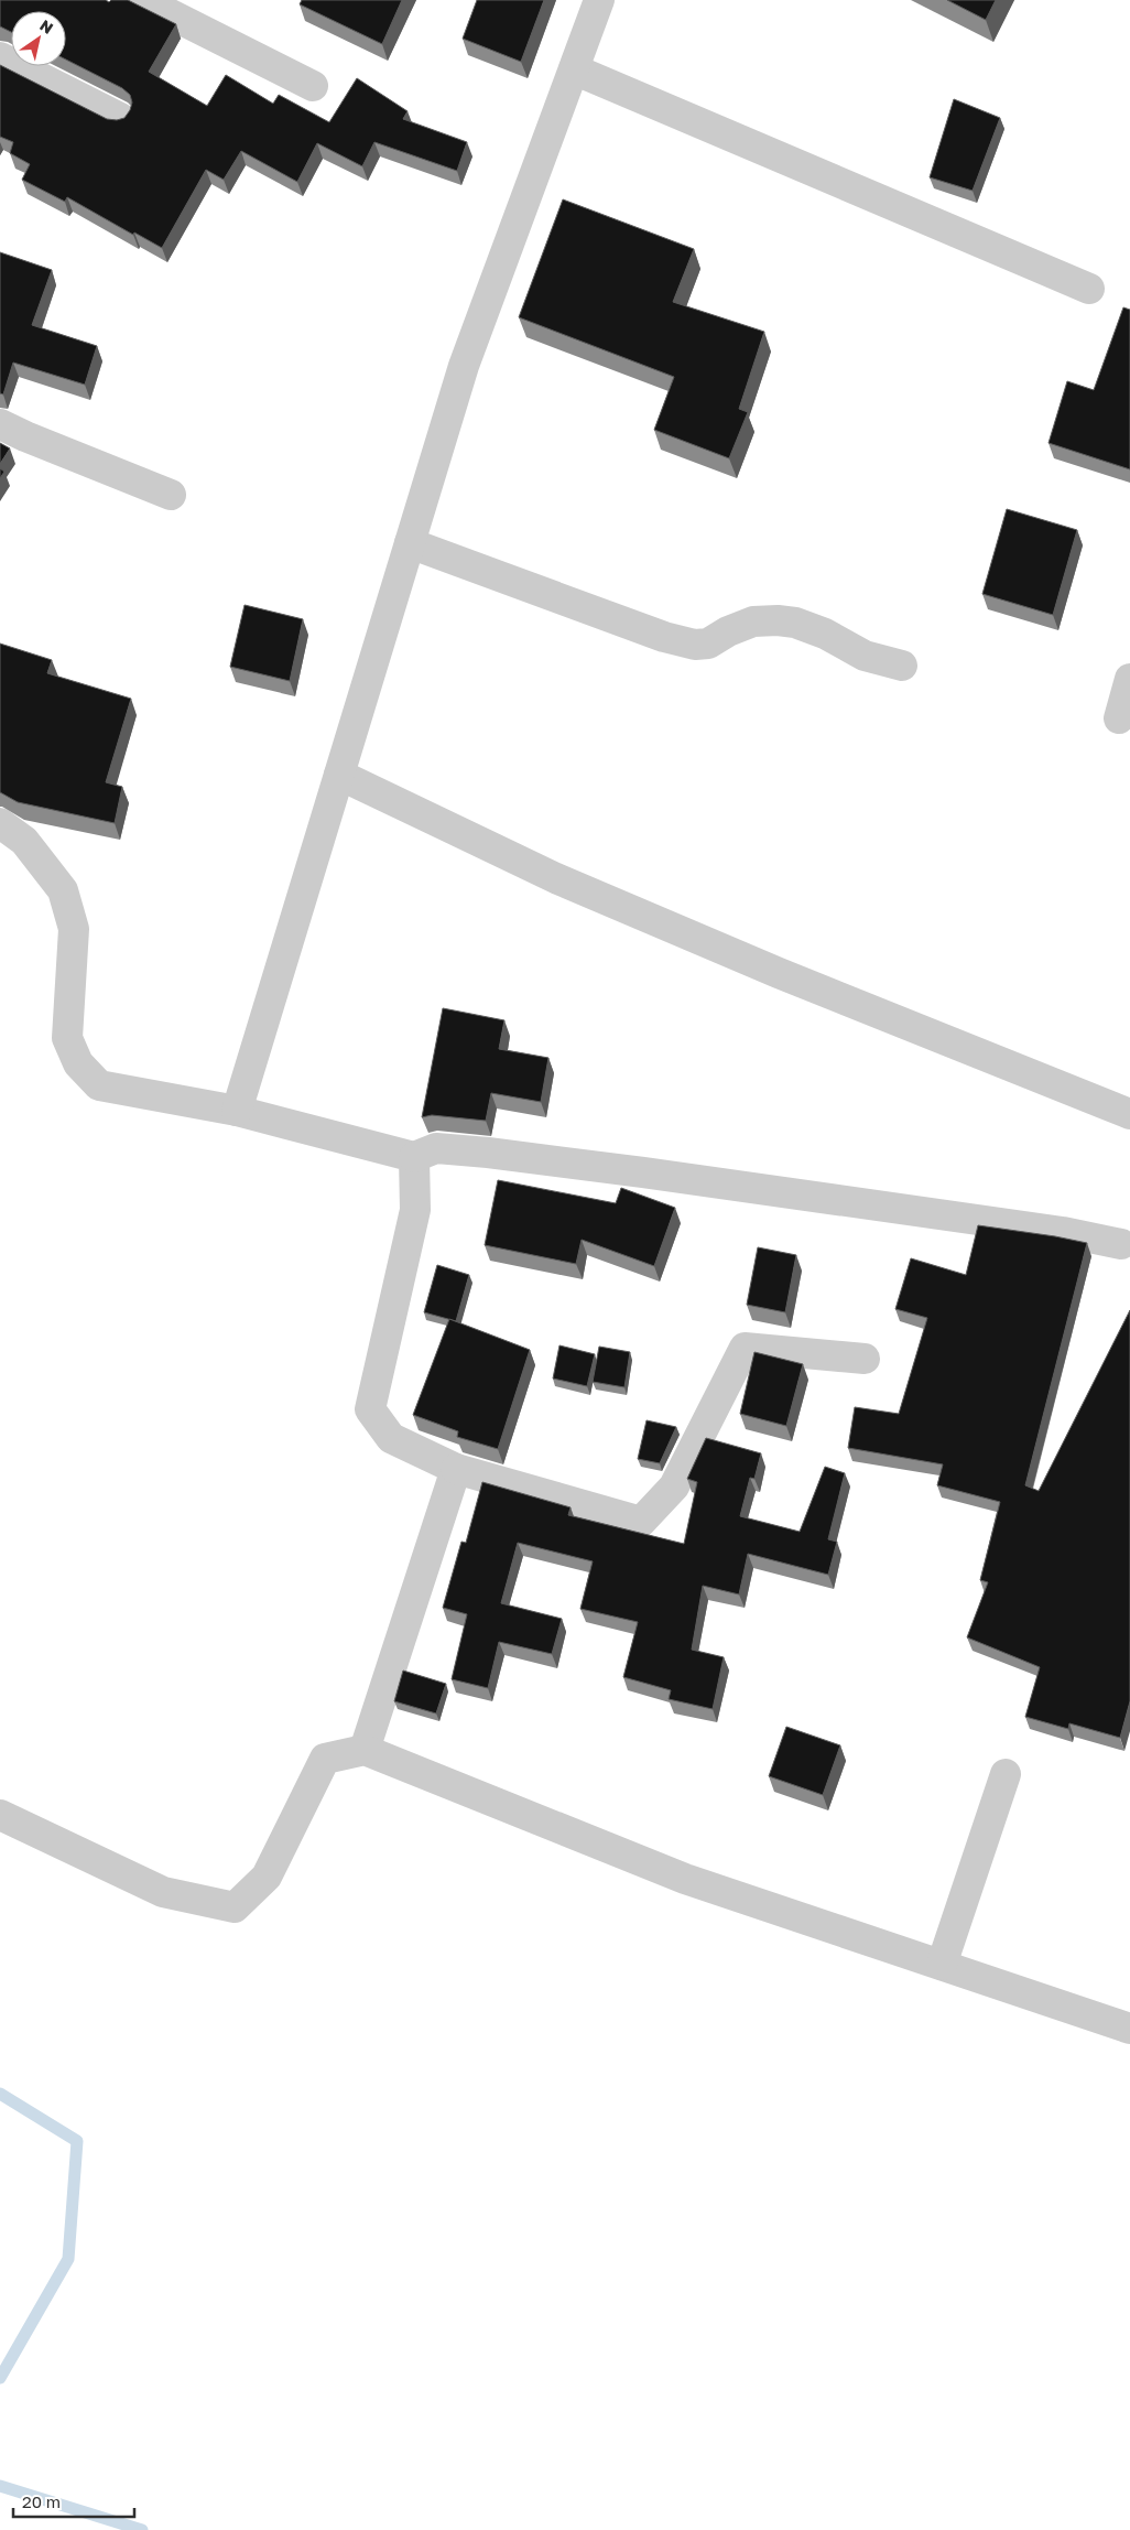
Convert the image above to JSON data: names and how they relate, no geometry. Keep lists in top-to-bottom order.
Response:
{
  "scale_bar": "20 m",
  "north": "top right"
}
